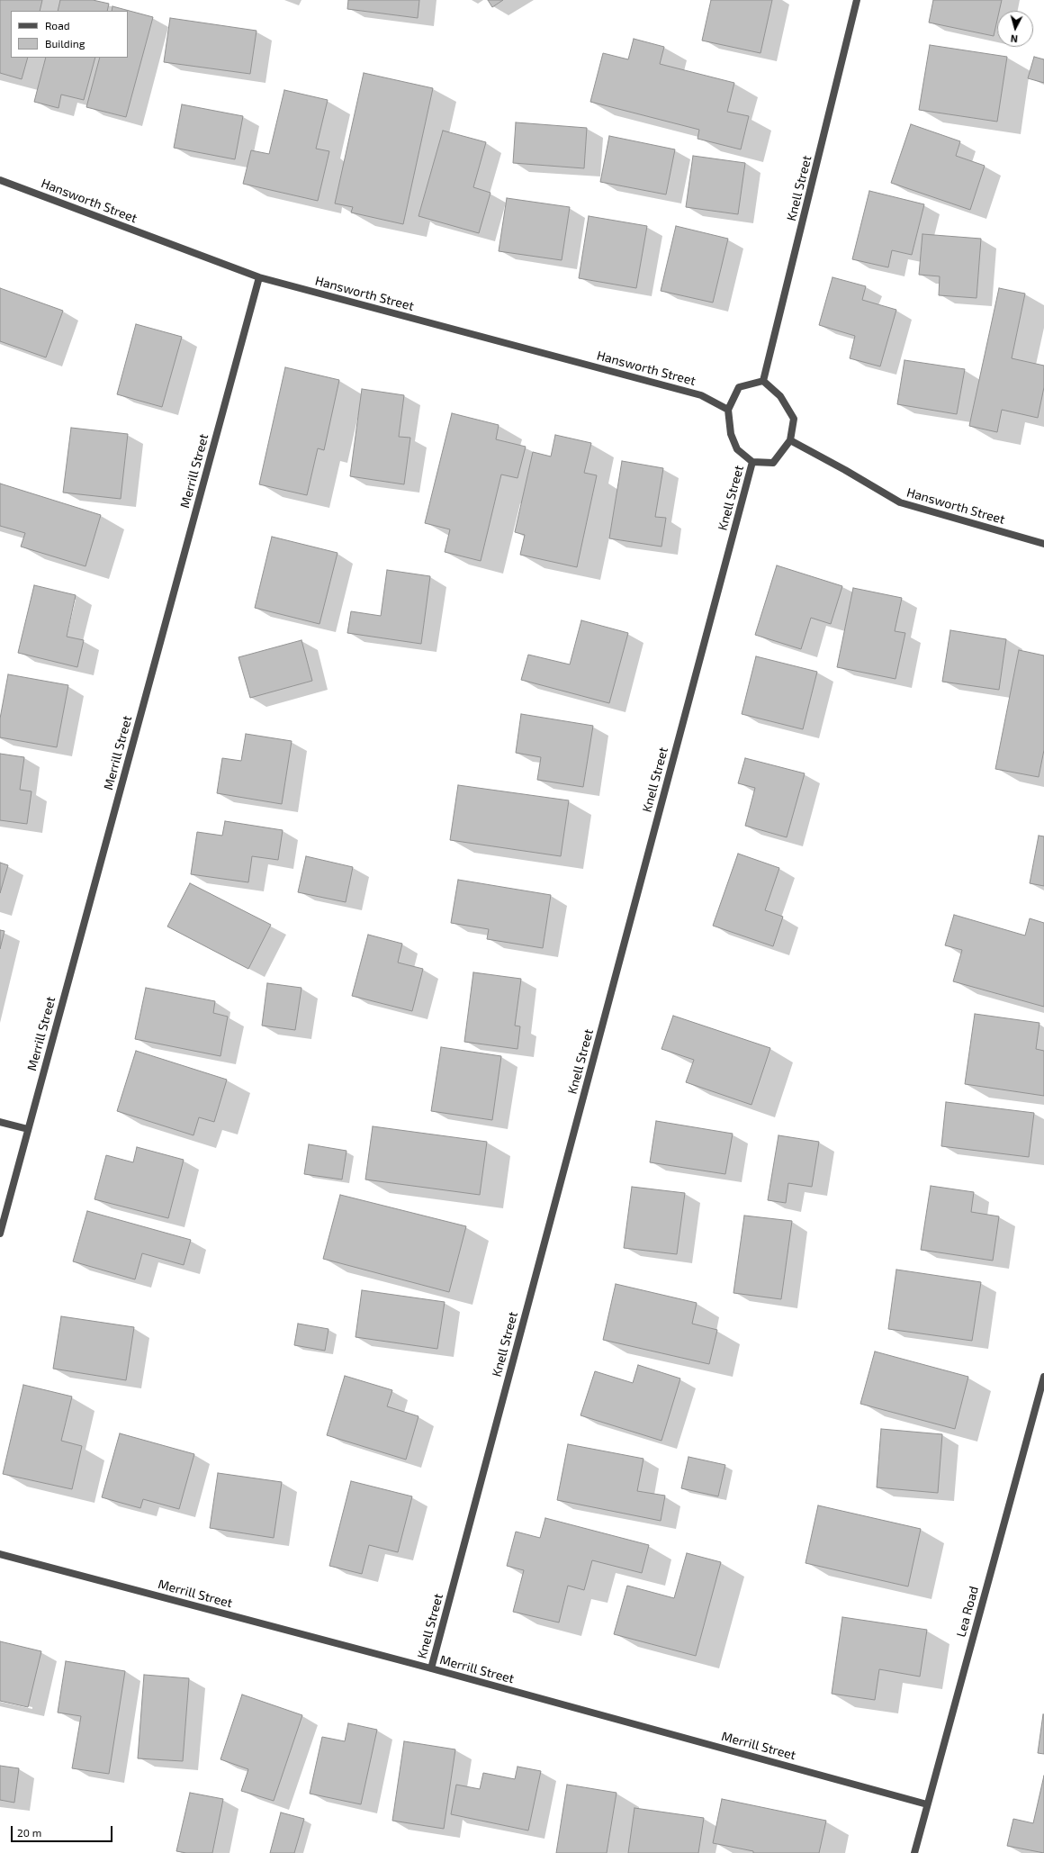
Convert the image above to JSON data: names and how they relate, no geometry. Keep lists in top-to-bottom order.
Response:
{
  "streets": {
    "street": [
      "Knell Street",
      "Hansworth Street",
      "Merrill Street",
      "Lea Road"
    ]
  },
  "crossings": [
    ["Knell Street", "Hansworth Street"],
    ["Knell Street", "Merrill Street"],
    ["Hansworth Street", "Merrill Street"],
    ["Merrill Street", "Lea Road"]
  ],
  "legend": ["Road", "Building"],
  "scale_bar": "20 m",
  "north": "bottom"
}
